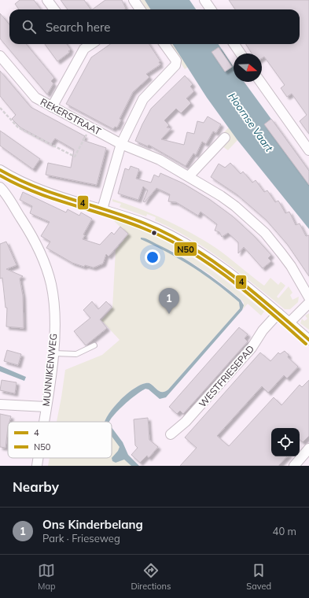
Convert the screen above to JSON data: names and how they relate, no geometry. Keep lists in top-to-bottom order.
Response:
{
  "streets": {
    "street": ["REKERSTRAAT", "MUNNIKENWEG", "WESTFRIESEPAD"]
  },
  "water": ["Hoornse Vaart"],
  "lines": ["transit line 4", "transit line N50"],
  "legend": ["4", "N50"],
  "north": "right",
  "page": {
    "search": "Search here",
    "pins": "1",
    "heading": "Nearby",
    "list": [
      {
        "mark": "1",
        "name": "Ons Kinderbelang",
        "note": "Park · Frieseweg",
        "value": "40 m"
      }
    ],
    "nav": ["Map", "Directions", "Saved"]
  }
}
